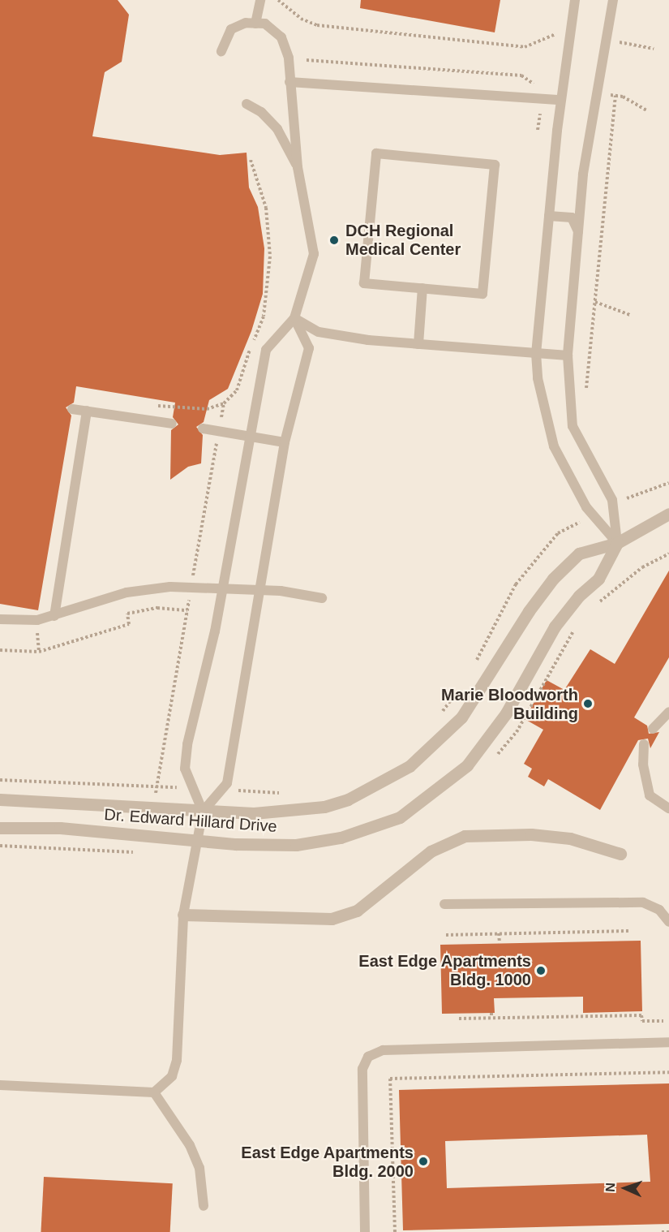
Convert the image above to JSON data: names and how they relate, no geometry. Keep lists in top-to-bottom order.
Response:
{
  "streets": {
    "street": ["Dr. Edward Hillard Drive"]
  },
  "places": [
    "DCH Regional Medical Center",
    "Marie Bloodworth Building",
    "East Edge Apartments Bldg. 1000",
    "East Edge Apartments Bldg. 2000"
  ],
  "north": "left"
}
